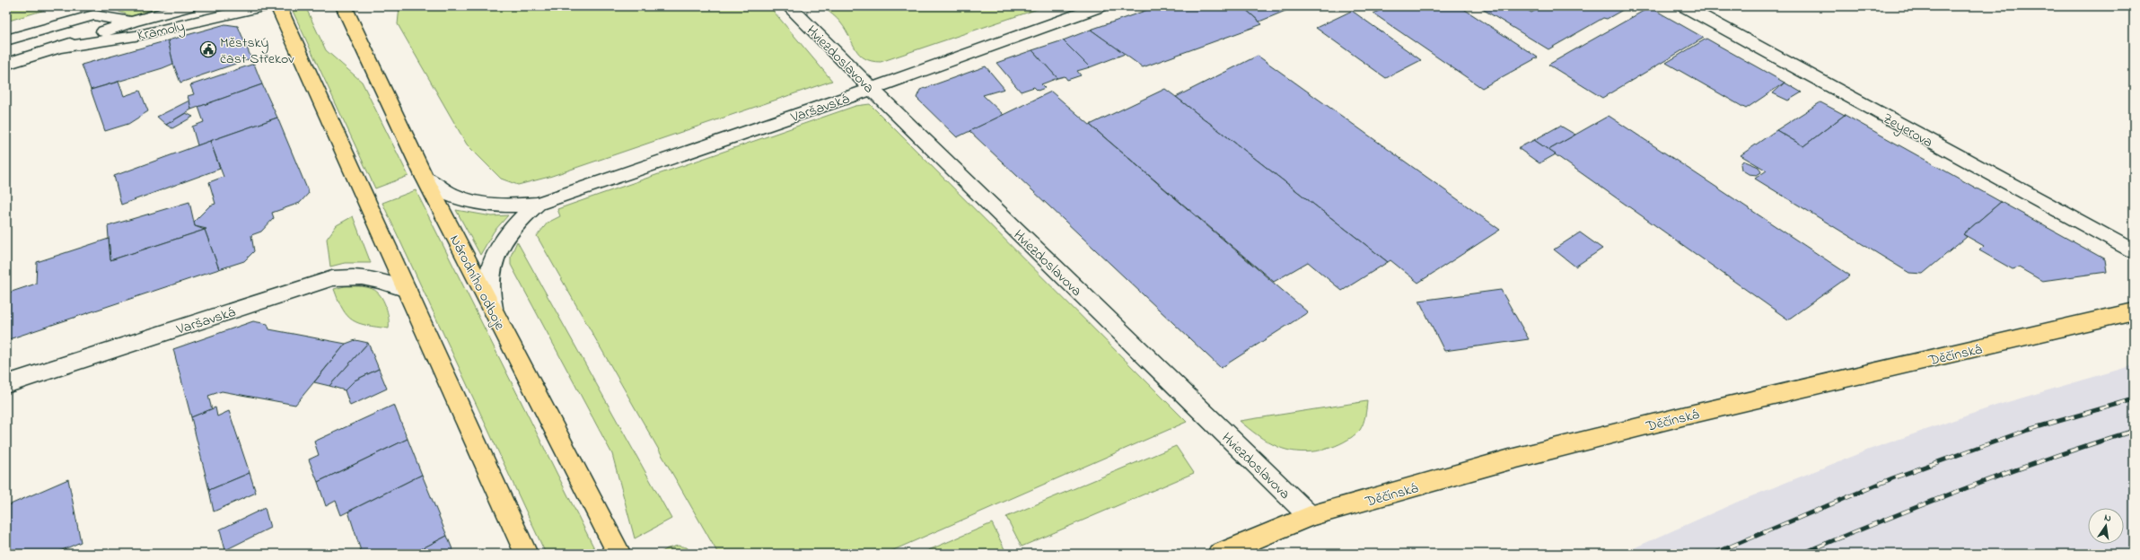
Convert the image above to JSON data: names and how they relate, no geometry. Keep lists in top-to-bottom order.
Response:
{
  "streets": {
    "main road": ["Národního odboje", "Děčínská"],
    "street": [
      "Kramoly",
      "Hviezdoslavova",
      "Varšavská",
      "Zeyerova"
    ]
  },
  "crossings": [
    ["Hviezdoslavova", "Varšavská"],
    ["Hviezdoslavova", "Děčínská"],
    ["Varšavská", "Národního odboje"]
  ],
  "places": {
    "public building": ["Městský čast Střekov"]
  },
  "north": "top"
}
